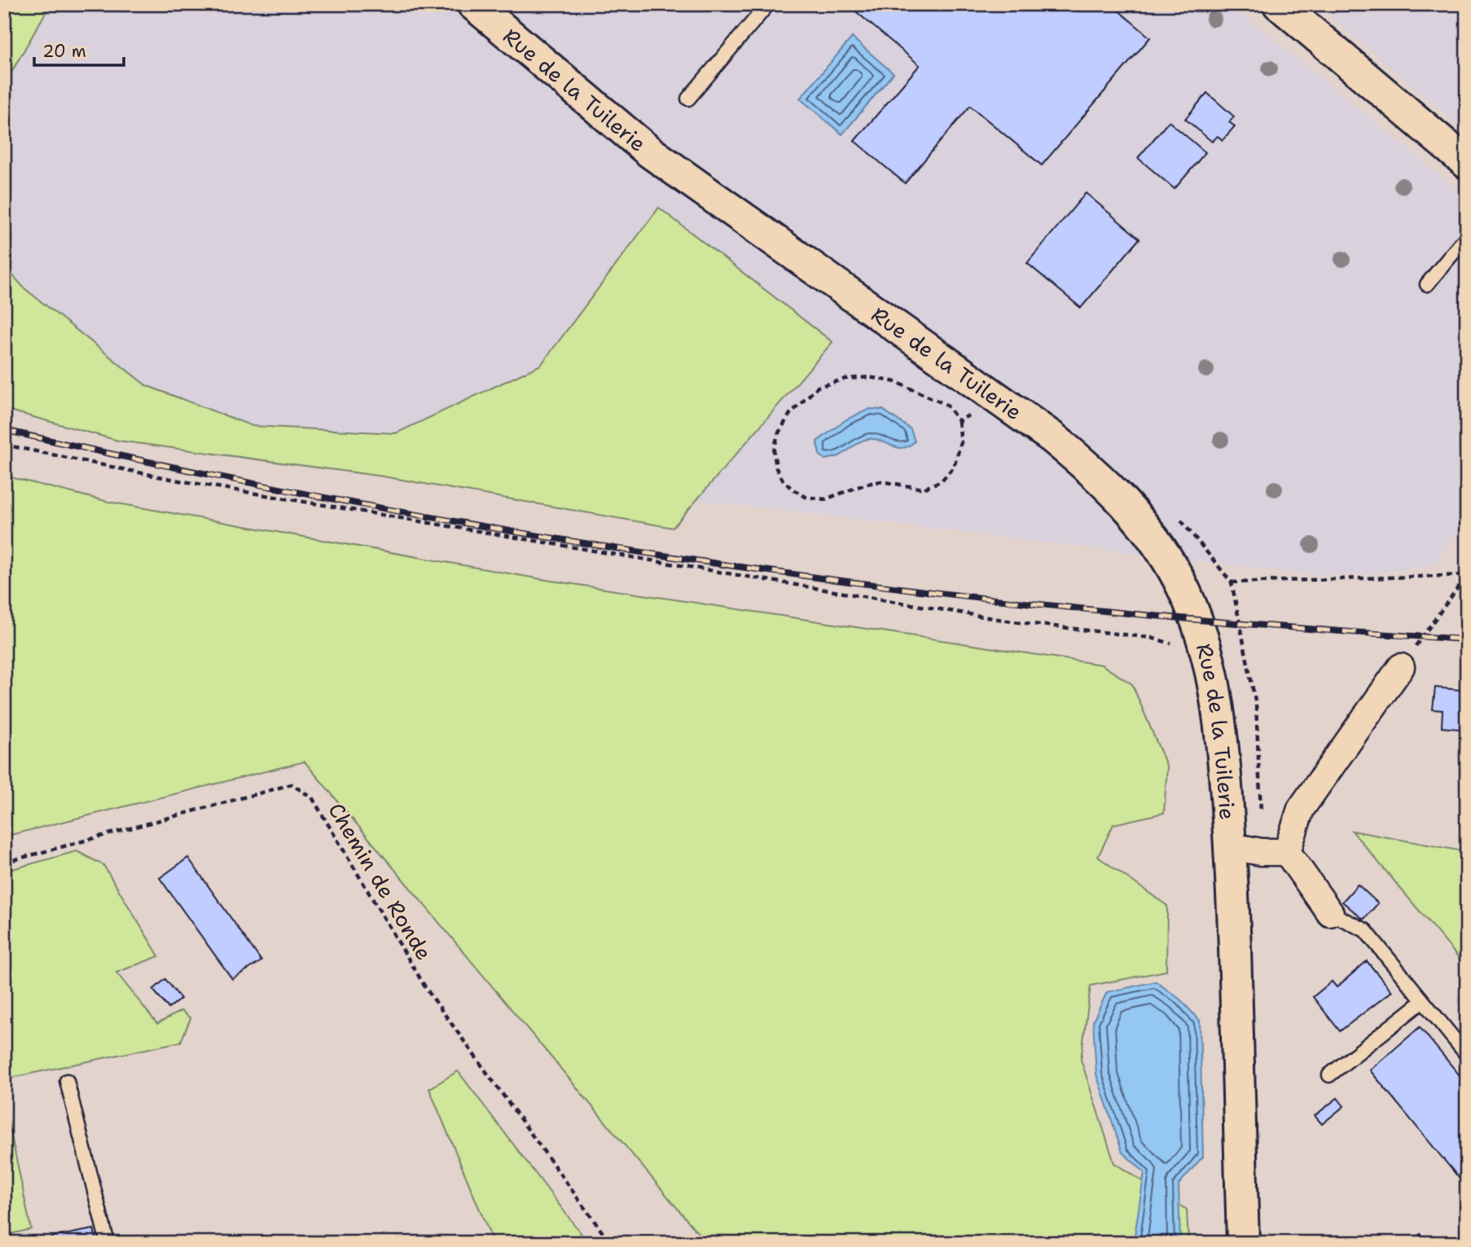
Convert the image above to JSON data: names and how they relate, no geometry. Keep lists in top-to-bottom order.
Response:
{
  "streets": {
    "street": ["Rue de la Tuilerie"],
    "path": ["Chemin de Ronde"]
  },
  "scale_bar": "20 m"
}
